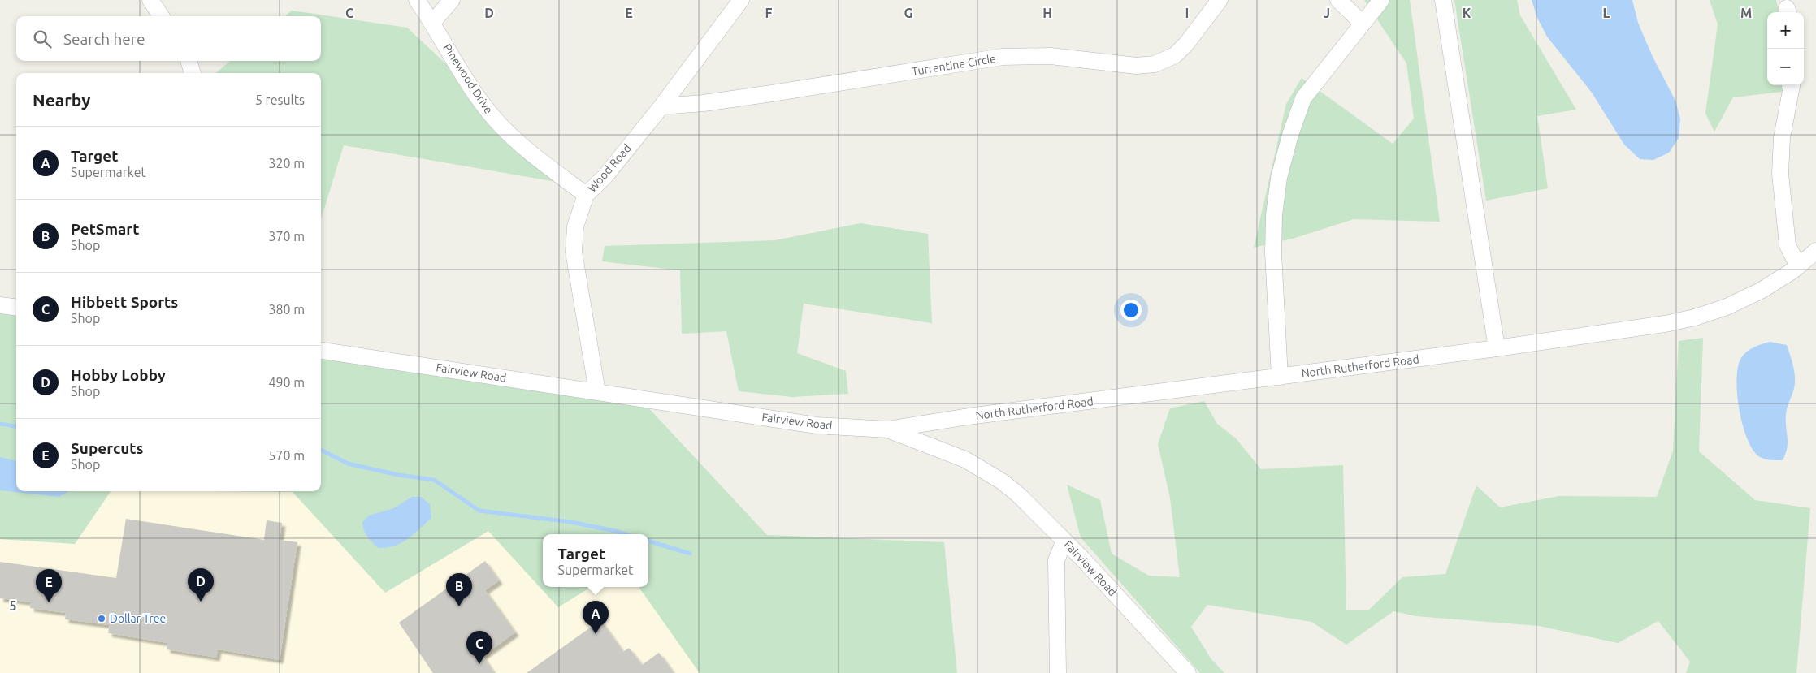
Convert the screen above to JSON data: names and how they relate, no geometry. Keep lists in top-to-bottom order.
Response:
{
  "streets": {
    "street": [
      "Turrentine Circle",
      "Pinewood Drive",
      "Wood Road",
      "North Rutherford Road",
      "Fairview Road"
    ]
  },
  "crossings": [
    ["Turrentine Circle", "Wood Road"],
    ["Pinewood Drive", "Wood Road"],
    ["Wood Road", "Fairview Road"],
    ["North Rutherford Road", "Fairview Road"]
  ],
  "places": ["Dollar Tree"],
  "page": {
    "map_buttons": ["+", "−"],
    "search": "Search here",
    "heading": ["Nearby", "5 results"],
    "list": [
      {
        "mark": "A",
        "name": "Target",
        "note": "Supermarket",
        "value": "320 m"
      },
      {
        "mark": "B",
        "name": "PetSmart",
        "note": "Shop",
        "value": "370 m"
      },
      {
        "mark": "C",
        "name": "Hibbett Sports",
        "note": "Shop",
        "value": "380 m"
      },
      {
        "mark": "D",
        "name": "Hobby Lobby",
        "note": "Shop",
        "value": "490 m"
      },
      {
        "mark": "E",
        "name": "Supercuts",
        "note": "Shop",
        "value": "570 m"
      }
    ],
    "popup": ["Target", "Supermarket"],
    "pins": [
      "D",
      "E",
      "B",
      "A",
      "C"
    ]
  },
  "grid": {
    "columns": [
      "C",
      "D",
      "E",
      "F",
      "G",
      "H",
      "I",
      "J",
      "K",
      "L",
      "M"
    ],
    "rows": ["5"]
  }
}
